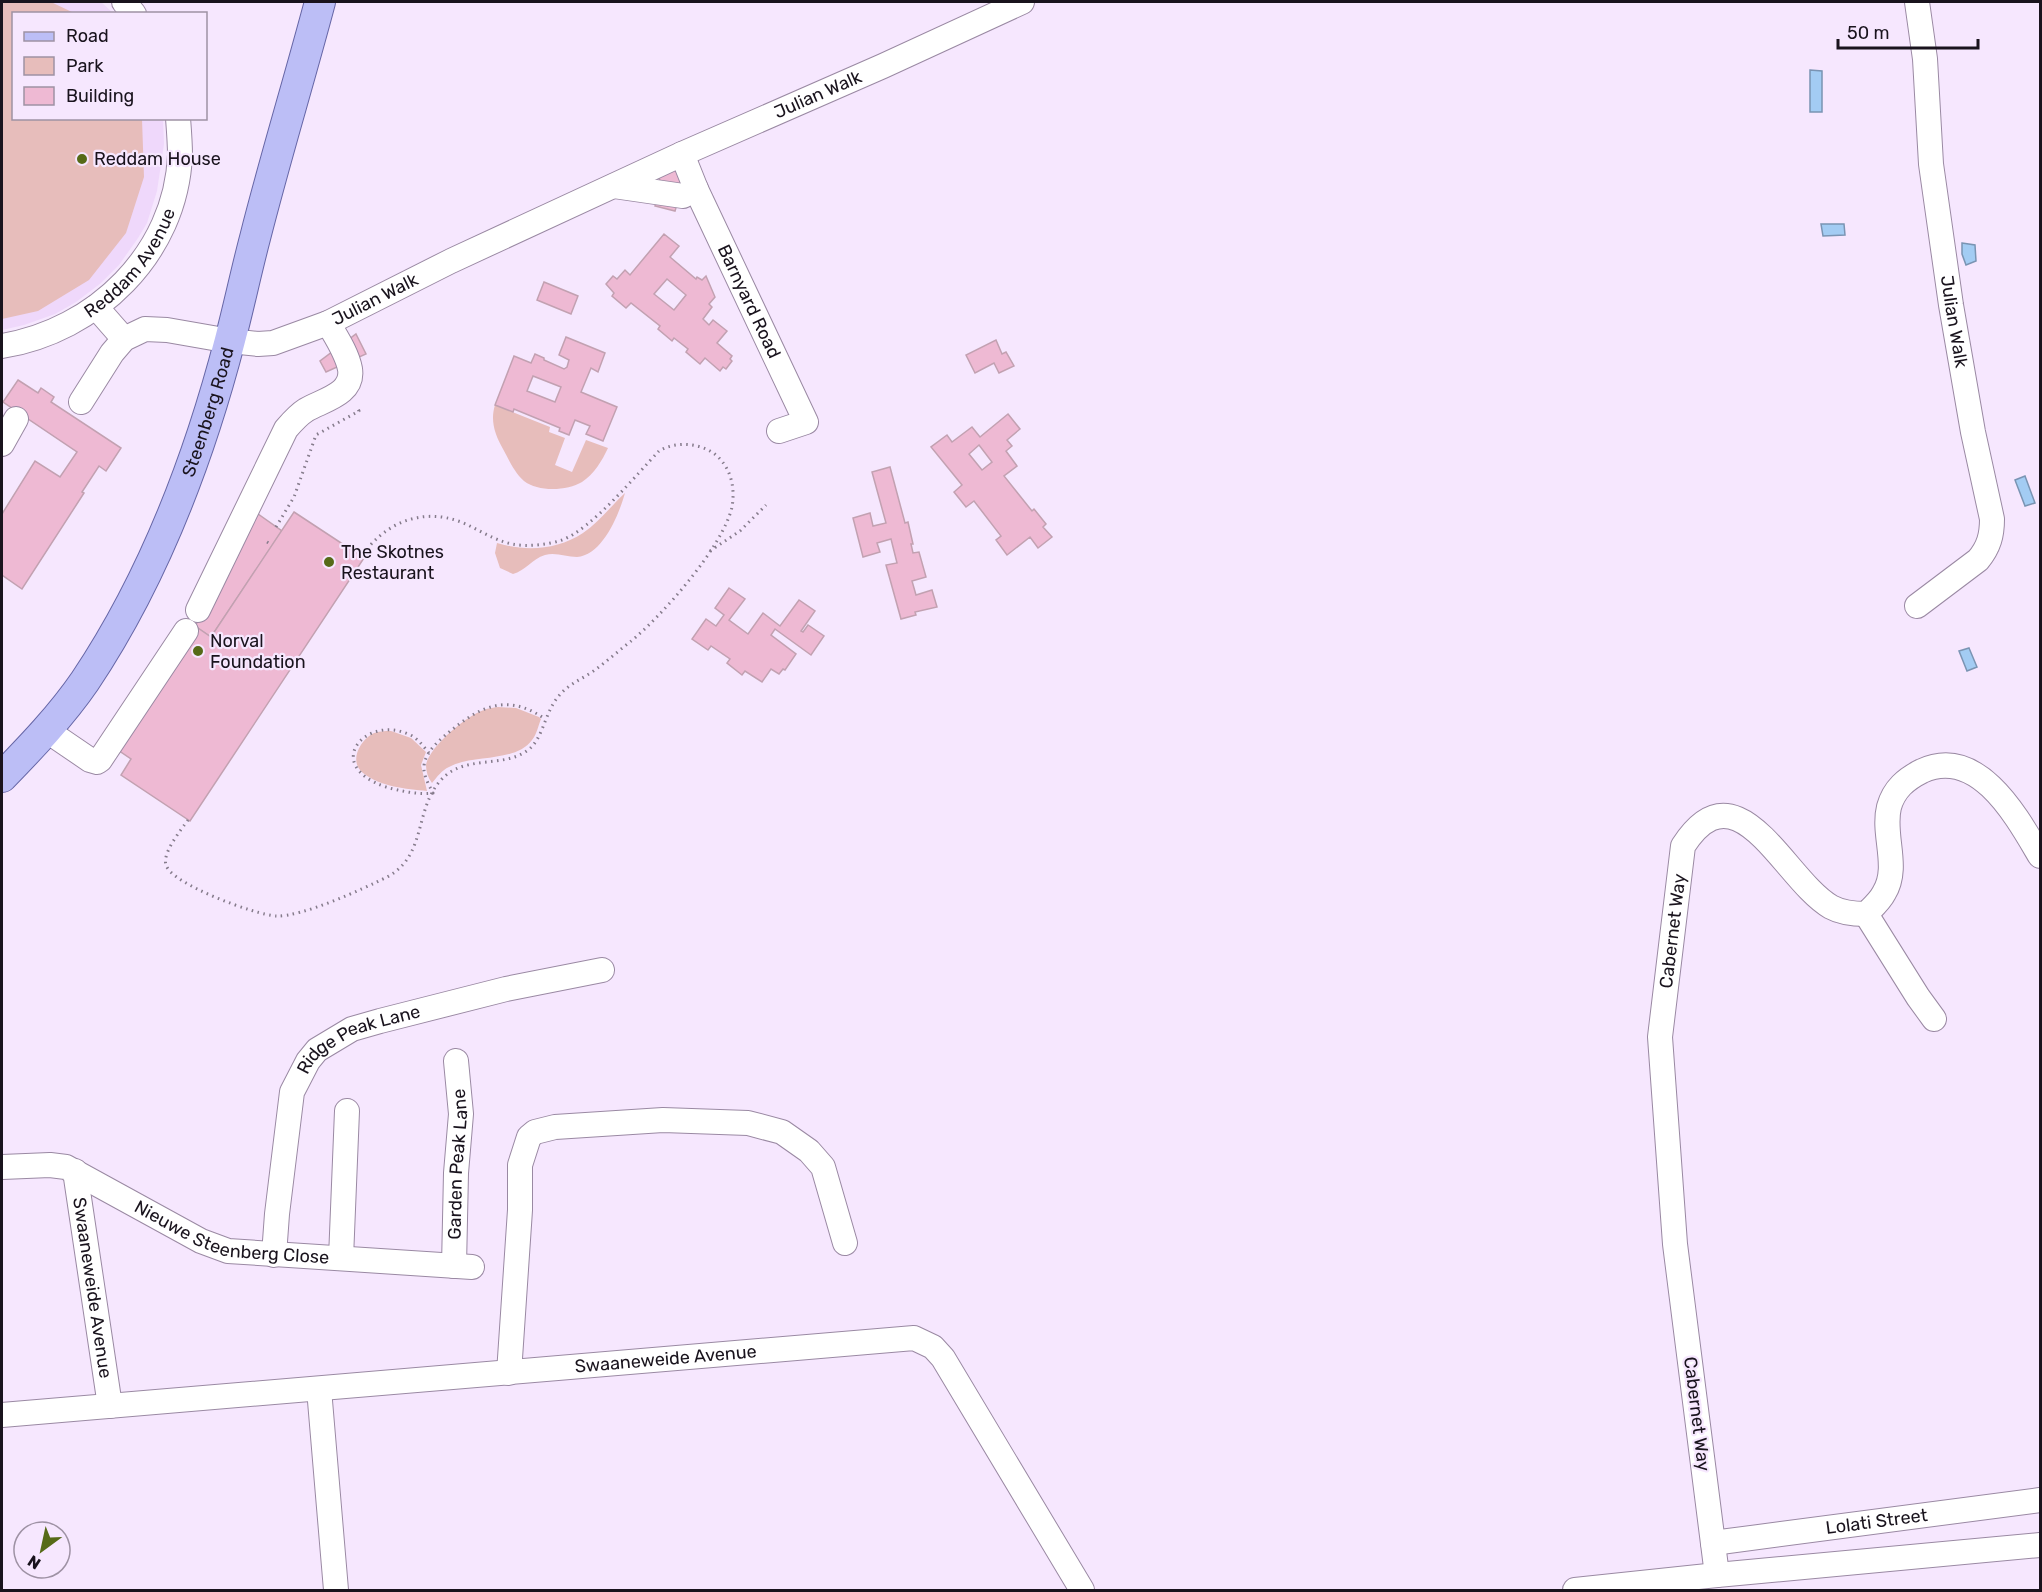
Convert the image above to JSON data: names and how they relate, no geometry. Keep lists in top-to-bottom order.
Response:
{
  "streets": {
    "main road": ["Steenberg Road"],
    "street": [
      "Julian Walk",
      "Reddam Avenue",
      "Barnyard Road",
      "Cabernet Way",
      "Ridge Peak Lane",
      "Garden Peak Lane",
      "Nieuwe Steenberg Close",
      "Swaaneweide Avenue",
      "Lolati Street"
    ]
  },
  "crossings": [
    ["Julian Walk", "Barnyard Road"],
    ["Julian Walk", "Steenberg Road"],
    ["Cabernet Way", "Lolati Street"],
    ["Ridge Peak Lane", "Nieuwe Steenberg Close"],
    ["Garden Peak Lane", "Nieuwe Steenberg Close"],
    ["Nieuwe Steenberg Close", "Swaaneweide Avenue"]
  ],
  "places": ["Reddam House", "The Skotnes Restaurant", "Norval Foundation"],
  "legend": ["Road", "Park", "Building"],
  "scale_bar": "50 m",
  "north": "bottom left"
}
